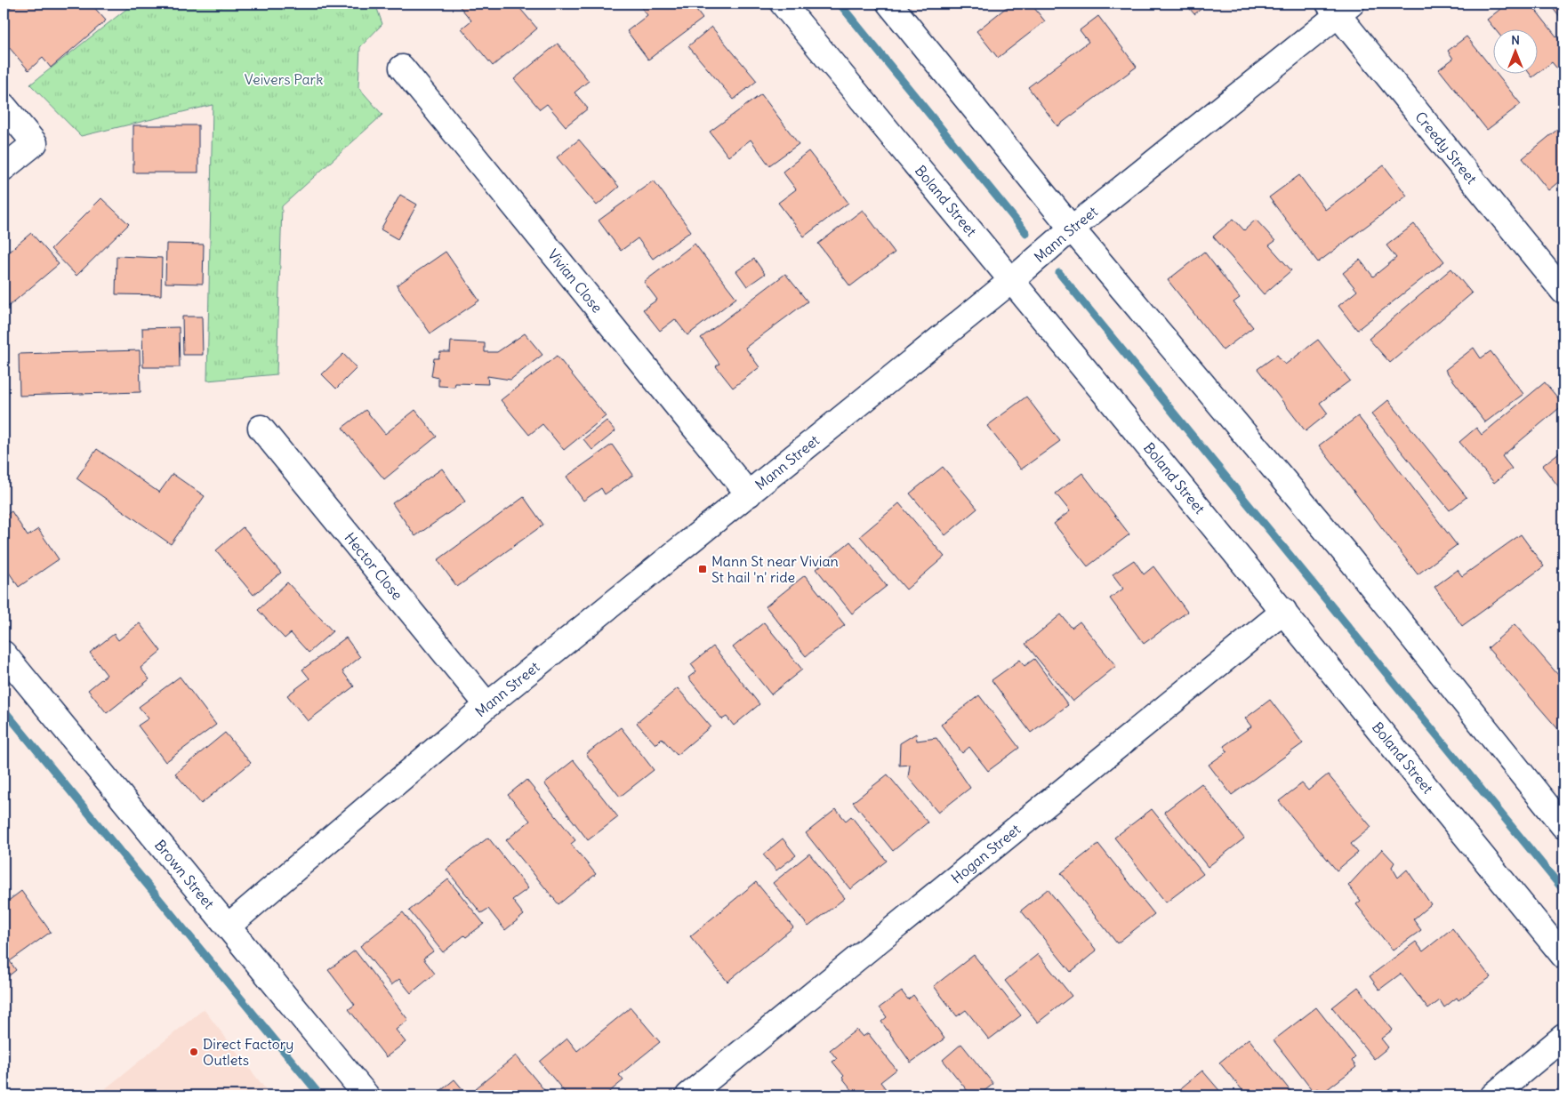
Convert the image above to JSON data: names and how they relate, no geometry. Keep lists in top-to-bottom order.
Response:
{
  "streets": {
    "street": [
      "Creedy Street",
      "Boland Street",
      "Mann Street",
      "Vivian Close",
      "Hector Close",
      "Hogan Street",
      "Brown Street"
    ]
  },
  "crossings": [
    ["Creedy Street", "Mann Street"],
    ["Boland Street", "Mann Street"],
    ["Boland Street", "Hogan Street"],
    ["Mann Street", "Vivian Close"],
    ["Mann Street", "Hector Close"],
    ["Mann Street", "Brown Street"]
  ],
  "parks": ["Veivers Park"],
  "places": {
    "transit": ["Mann St near Vivian St hail 'n' ride"],
    "other": ["Direct Factory Outlets"]
  },
  "north": "top"
}
